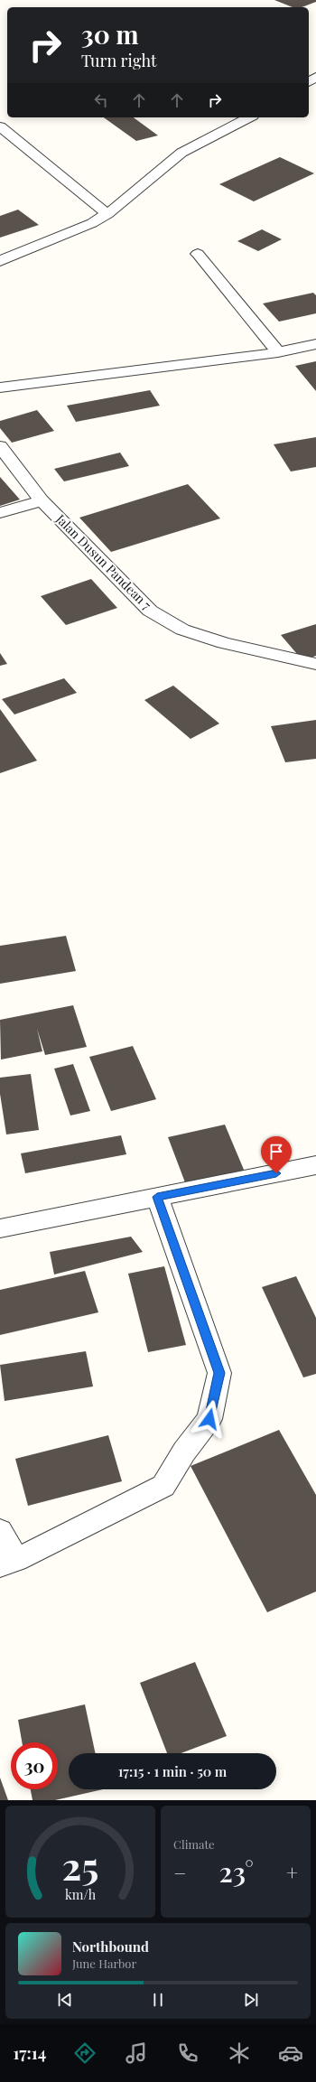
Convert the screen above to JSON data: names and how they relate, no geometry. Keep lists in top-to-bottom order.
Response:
{
  "streets": {
    "street": ["Jalan Dusun Pandean 7"]
  },
  "page": {
    "turn": ["30 m", "Turn right"],
    "limit": "30",
    "trip": "17:15 · 1 min · 50 m",
    "tile": "Climate",
    "heat": ["−", "23°", "+"],
    "song": ["Northbound", "June Harbor"],
    "tabs": "17:14",
    "gauge": ["25", "km/h"]
  }
}
